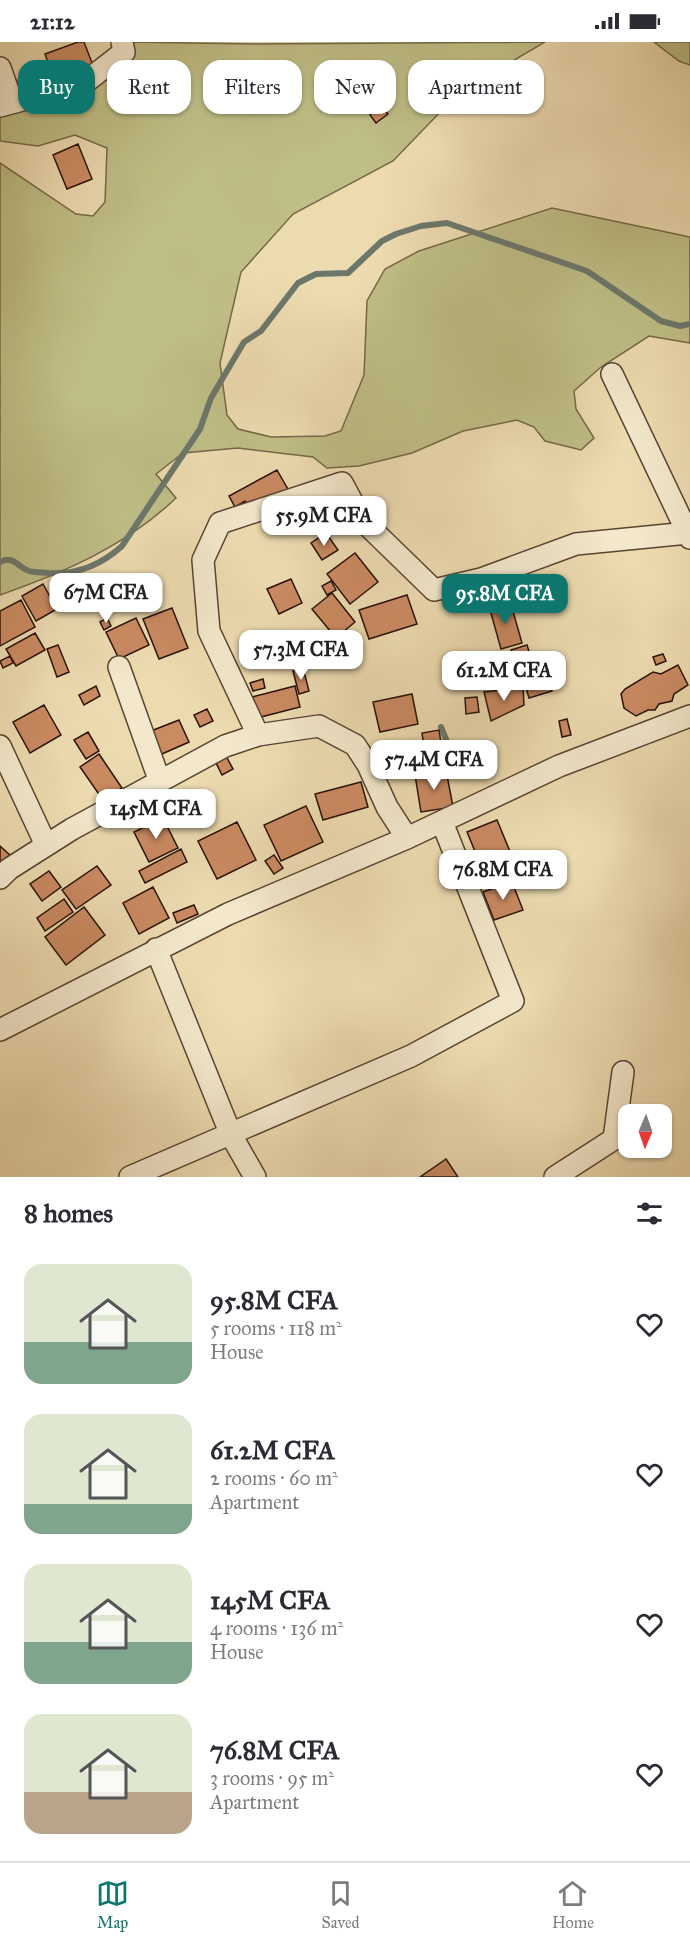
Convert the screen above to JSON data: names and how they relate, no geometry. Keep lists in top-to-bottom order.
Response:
{
  "north": "bottom",
  "page": {
    "status": "21:12",
    "chip": [
      "Buy",
      "Rent",
      "Filters",
      "New",
      "Apartment"
    ],
    "price": [
      "55.9M CFA",
      "67M CFA",
      "95.8M CFA",
      "57.3M CFA",
      "61.2M CFA",
      "57.4M CFA",
      "145M CFA",
      "76.8M CFA"
    ],
    "heading": "8 homes",
    "list": [
      {
        "name": "95.8M CFA",
        "note": "5 rooms · 118 m² · House"
      },
      {
        "name": "61.2M CFA",
        "note": "2 rooms · 60 m² · Apartment"
      },
      {
        "name": "145M CFA",
        "note": "4 rooms · 136 m² · House"
      },
      {
        "name": "76.8M CFA",
        "note": "3 rooms · 95 m² · Apartment"
      }
    ],
    "tabs": ["Map", "Saved", "Home"]
  }
}
